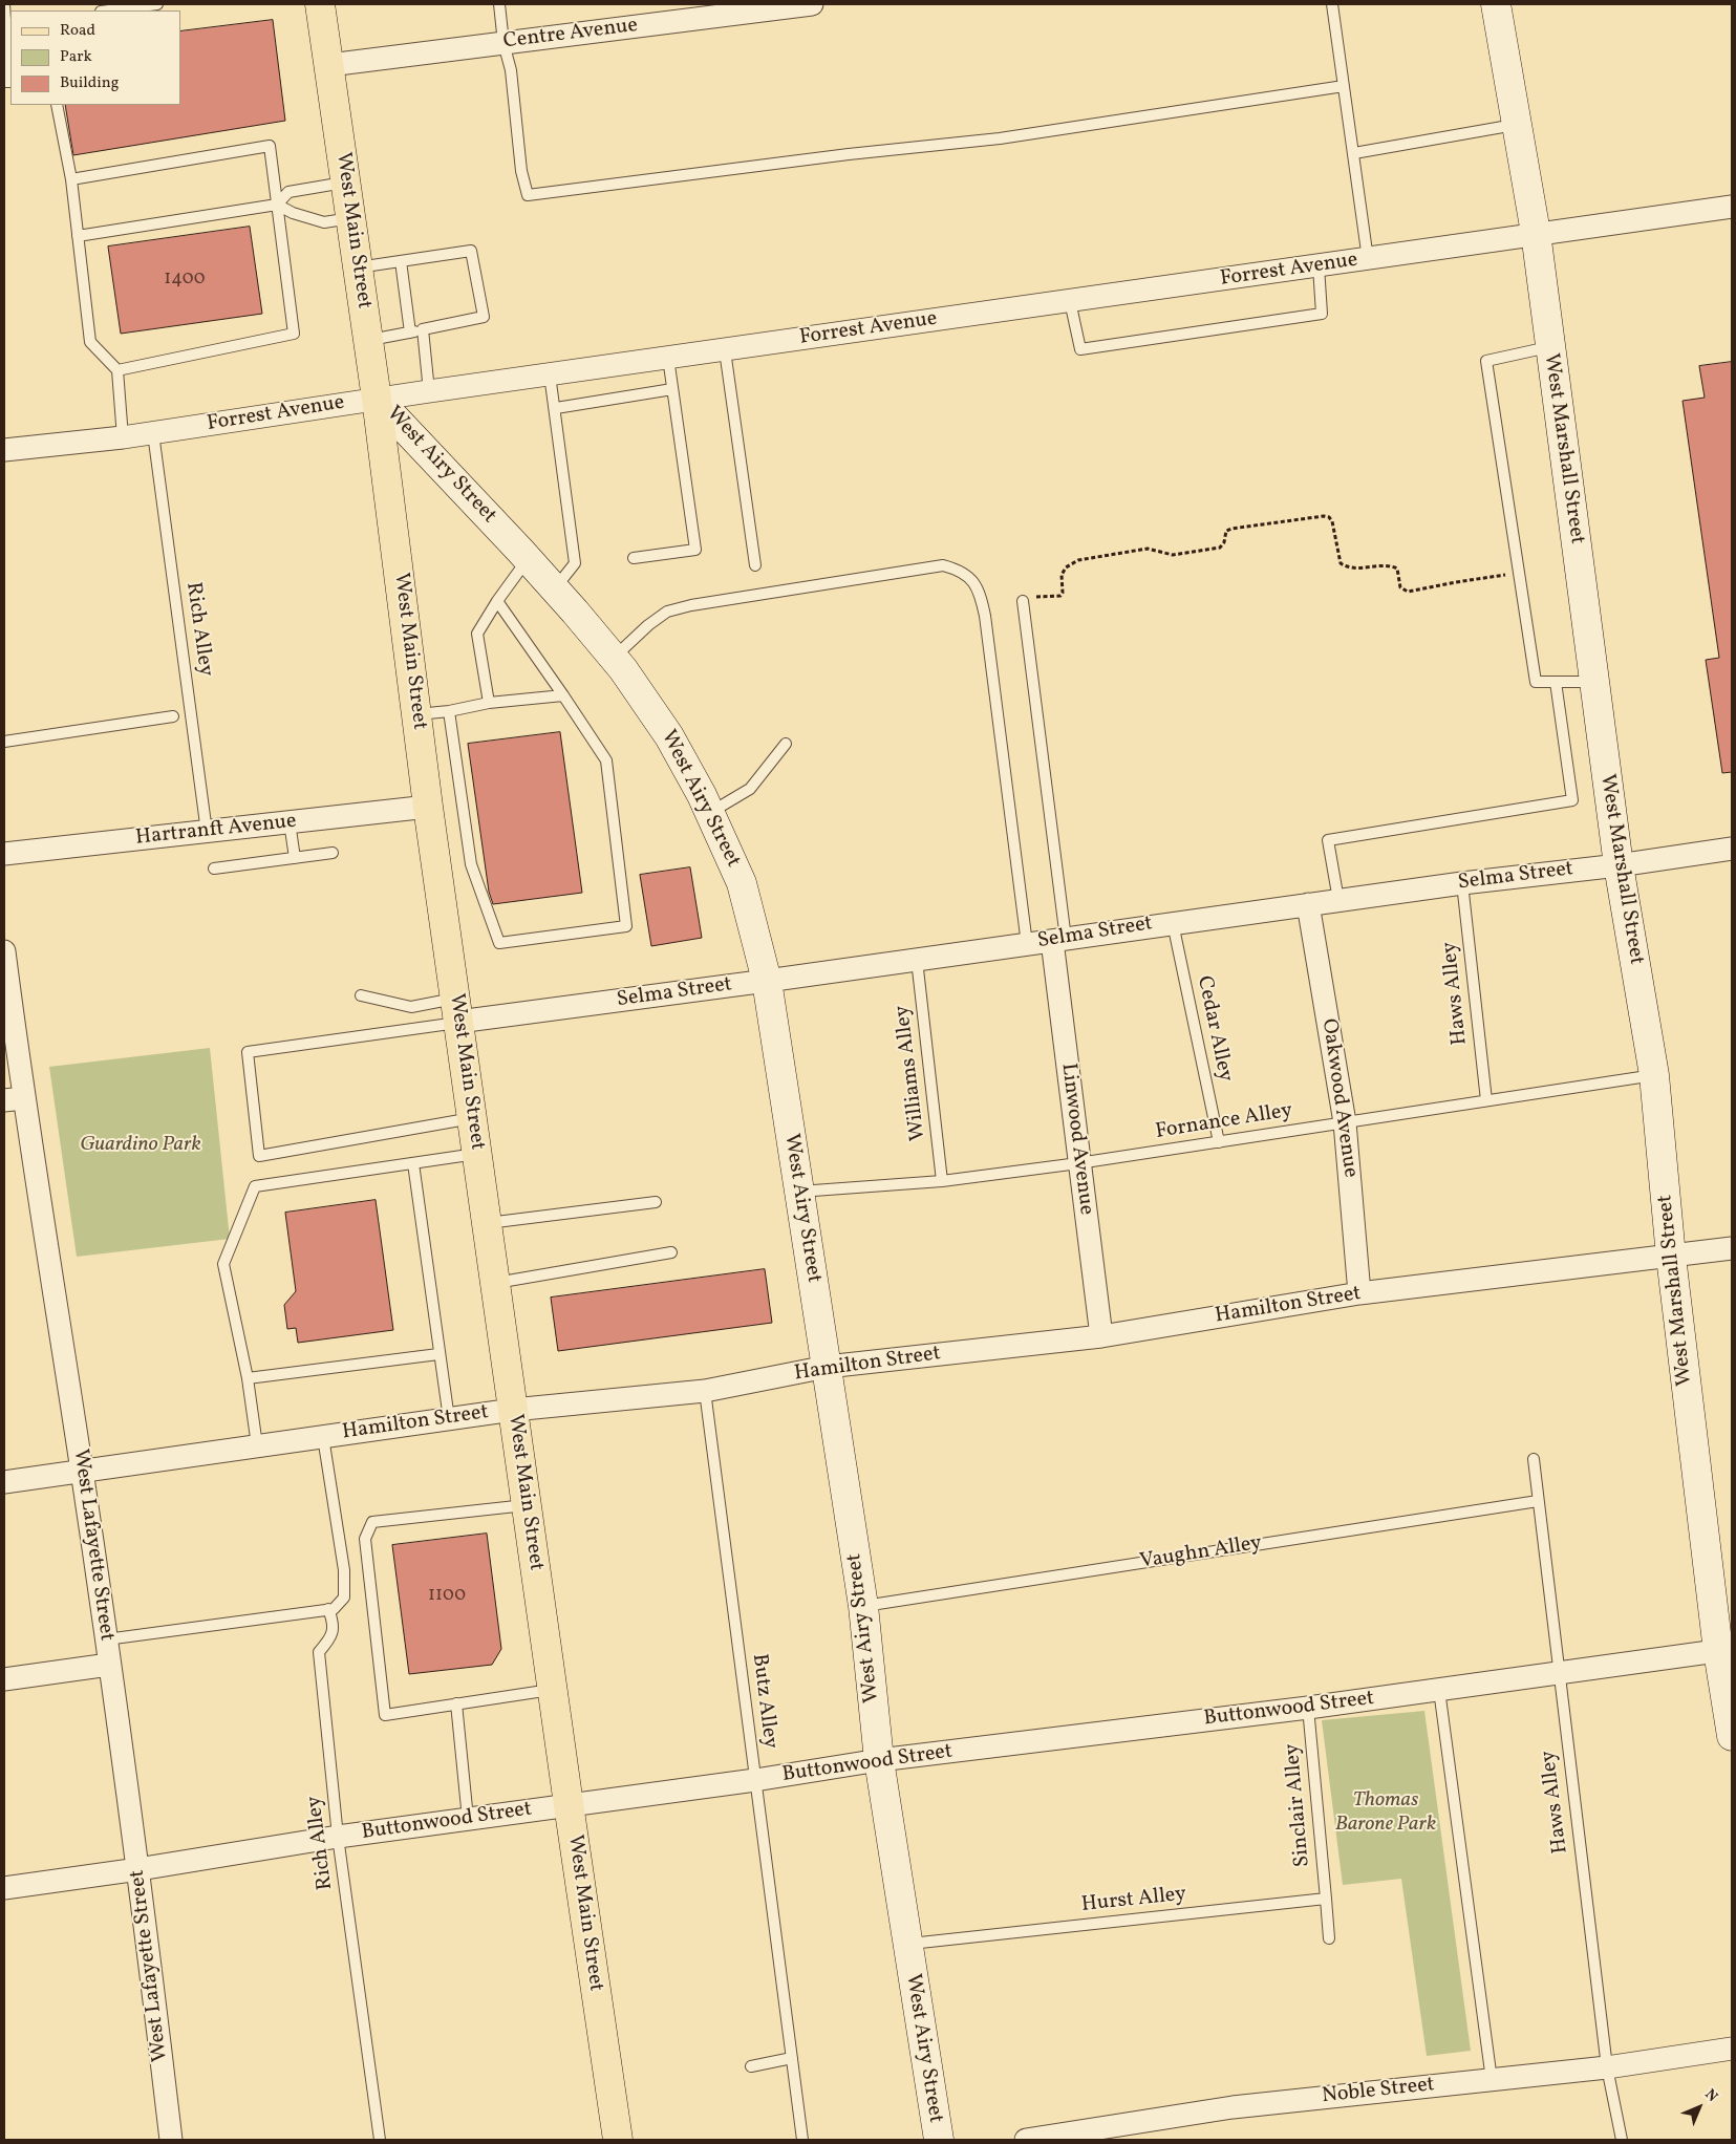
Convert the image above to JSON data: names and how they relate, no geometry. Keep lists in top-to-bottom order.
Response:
{
  "streets": {
    "main road": ["West Main Street", "West Marshall Street", "West Airy Street"],
    "street": [
      "Centre Avenue",
      "Forrest Avenue",
      "Hartranft Avenue",
      "Selma Street",
      "Oakwood Avenue",
      "Linwood Avenue",
      "Hamilton Street",
      "West Lafayette Street",
      "Buttonwood Street",
      "Noble Street"
    ],
    "lane": [
      "Rich Alley",
      "Haws Alley",
      "Cedar Alley",
      "Williams Alley",
      "Fornance Alley",
      "Vaughn Alley",
      "Butz Alley",
      "Sinclair Alley",
      "Hurst Alley"
    ]
  },
  "crossings": [
    ["Centre Avenue", "West Main Street"],
    ["West Main Street", "Forrest Avenue"],
    ["West Main Street", "West Airy Street"],
    ["West Main Street", "Hartranft Avenue"],
    ["West Main Street", "Selma Street"],
    ["West Main Street", "Hamilton Street"],
    ["West Main Street", "Buttonwood Street"],
    ["Forrest Avenue", "West Marshall Street"],
    ["Forrest Avenue", "West Airy Street"],
    ["Forrest Avenue", "Rich Alley"],
    ["West Marshall Street", "Selma Street"],
    ["West Marshall Street", "Fornance Alley"],
    ["West Marshall Street", "Hamilton Street"],
    ["West Marshall Street", "Buttonwood Street"],
    ["West Airy Street", "Selma Street"],
    ["West Airy Street", "Fornance Alley"],
    ["West Airy Street", "Hamilton Street"],
    ["West Airy Street", "Vaughn Alley"],
    ["West Airy Street", "Buttonwood Street"],
    ["West Airy Street", "Hurst Alley"],
    ["Rich Alley", "Hartranft Avenue"],
    ["Rich Alley", "Buttonwood Street"],
    ["Selma Street", "Haws Alley"],
    ["Selma Street", "Cedar Alley"],
    ["Selma Street", "Williams Alley"],
    ["Selma Street", "Oakwood Avenue"],
    ["Selma Street", "Linwood Avenue"],
    ["Haws Alley", "Fornance Alley"],
    ["Haws Alley", "Vaughn Alley"],
    ["Haws Alley", "Buttonwood Street"],
    ["Haws Alley", "Noble Street"],
    ["Cedar Alley", "Fornance Alley"],
    ["Williams Alley", "Fornance Alley"],
    ["Oakwood Avenue", "Fornance Alley"],
    ["Oakwood Avenue", "Hamilton Street"],
    ["Fornance Alley", "Linwood Avenue"],
    ["Linwood Avenue", "Hamilton Street"],
    ["Hamilton Street", "West Lafayette Street"],
    ["Hamilton Street", "Butz Alley"],
    ["West Lafayette Street", "Buttonwood Street"],
    ["Butz Alley", "Buttonwood Street"],
    ["Buttonwood Street", "Sinclair Alley"],
    ["Sinclair Alley", "Hurst Alley"]
  ],
  "parks": ["Guardino Park", "Thomas Barone Park"],
  "house_numbers": ["1400", "1100"],
  "legend": ["Road", "Park", "Building"],
  "north": "top right"
}
